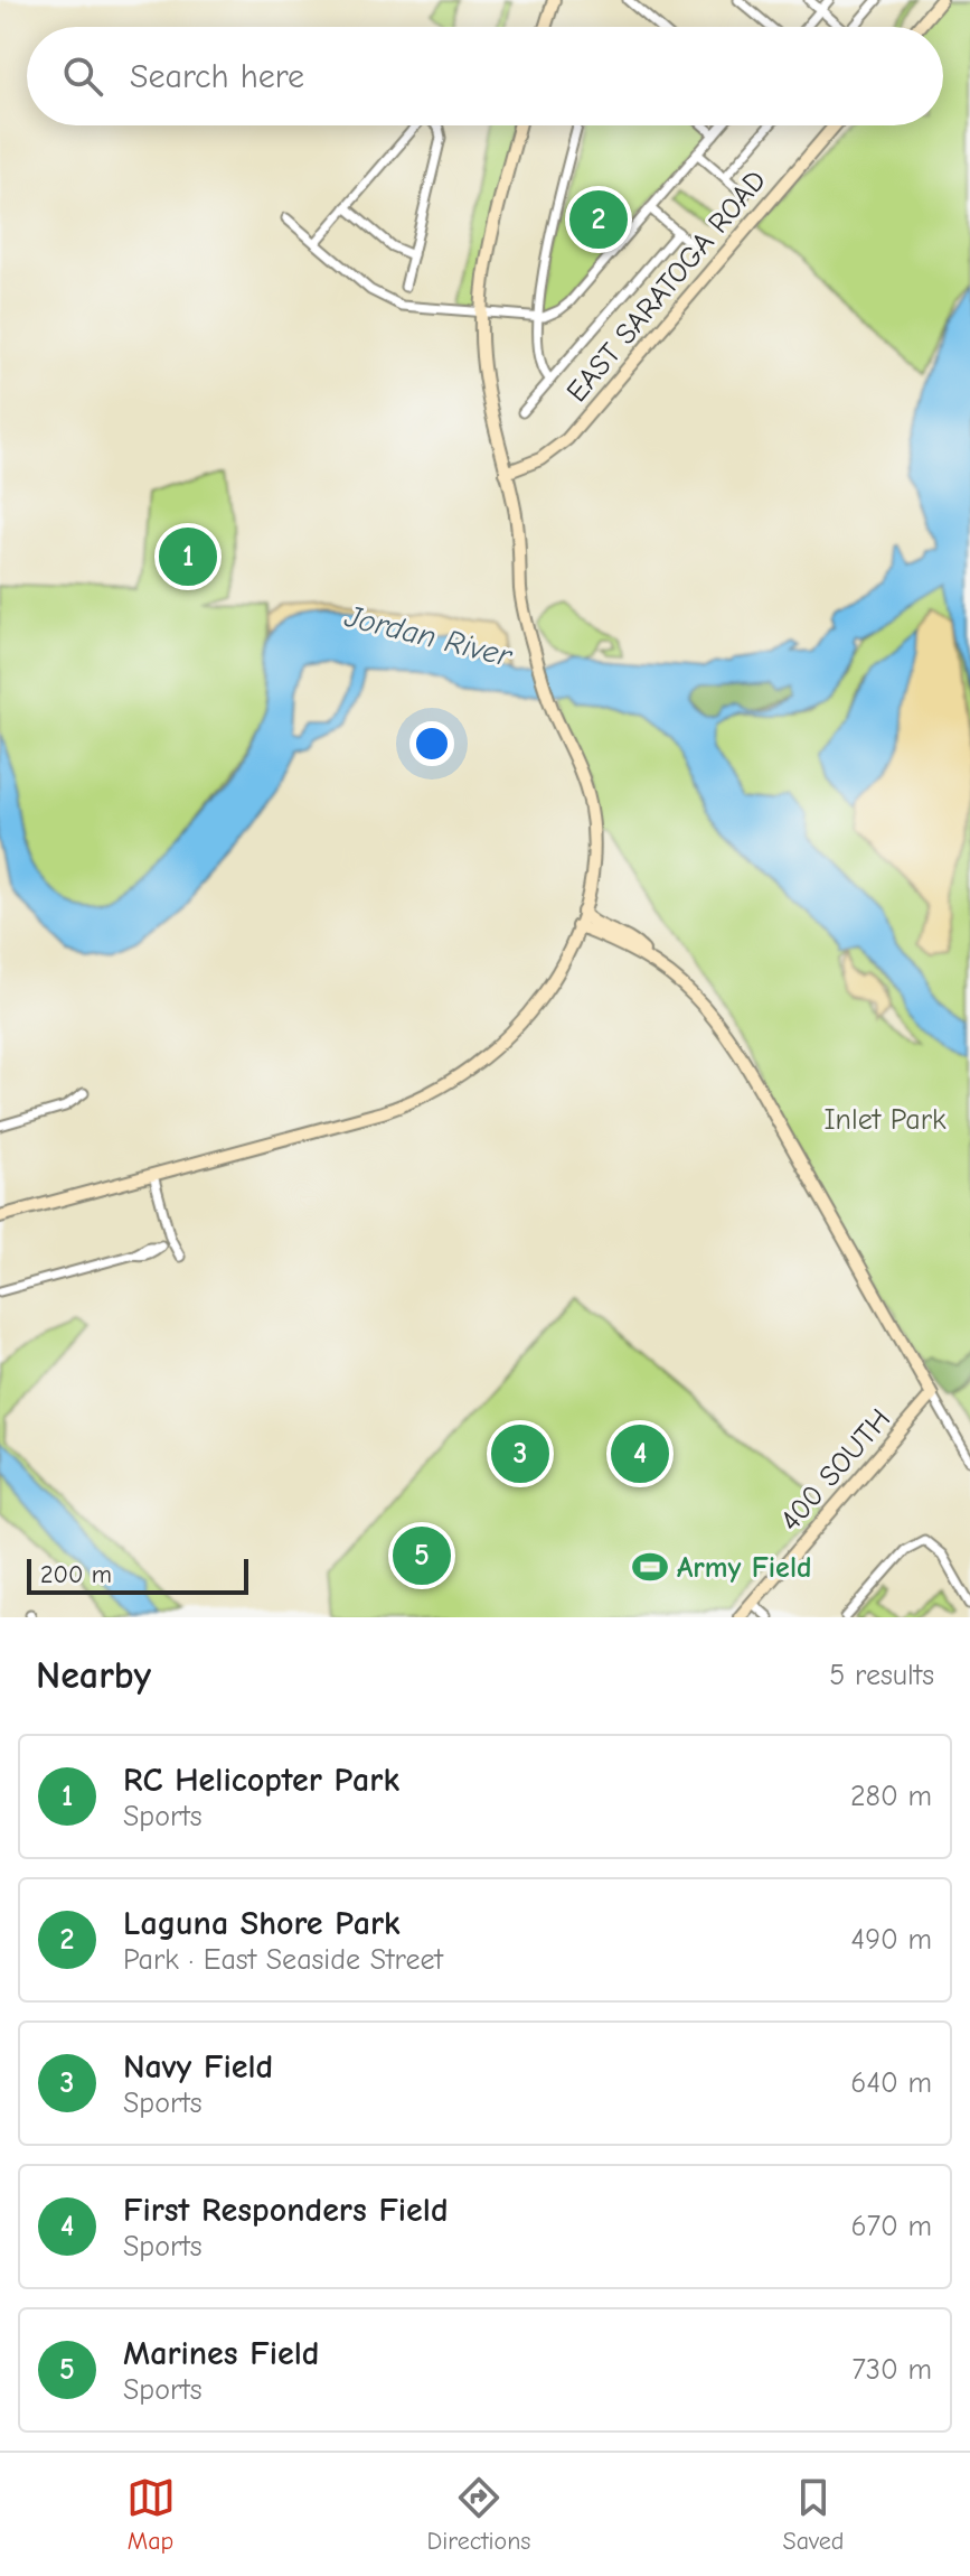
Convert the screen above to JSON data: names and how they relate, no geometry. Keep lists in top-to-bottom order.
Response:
{
  "streets": {
    "main road": ["EAST SARATOGA ROAD", "400 SOUTH"]
  },
  "water": ["Jordan River"],
  "parks": ["Inlet Park"],
  "places": {
    "sports": ["Army Field"]
  },
  "scale_bar": "200 m",
  "page": {
    "search": "Search here",
    "pins": [
      "2",
      "1",
      "3",
      "4",
      "5"
    ],
    "scale": "200 m",
    "heading": ["Nearby", "5 results"],
    "list": [
      {
        "mark": "1",
        "name": "RC Helicopter Park",
        "note": "Sports",
        "value": "280 m"
      },
      {
        "mark": "2",
        "name": "Laguna Shore Park",
        "note": "Park · East Seaside Street",
        "value": "490 m"
      },
      {
        "mark": "3",
        "name": "Navy Field",
        "note": "Sports",
        "value": "640 m"
      },
      {
        "mark": "4",
        "name": "First Responders Field",
        "note": "Sports",
        "value": "670 m"
      },
      {
        "mark": "5",
        "name": "Marines Field",
        "note": "Sports",
        "value": "730 m"
      }
    ],
    "nav": ["Map", "Directions", "Saved"]
  }
}
